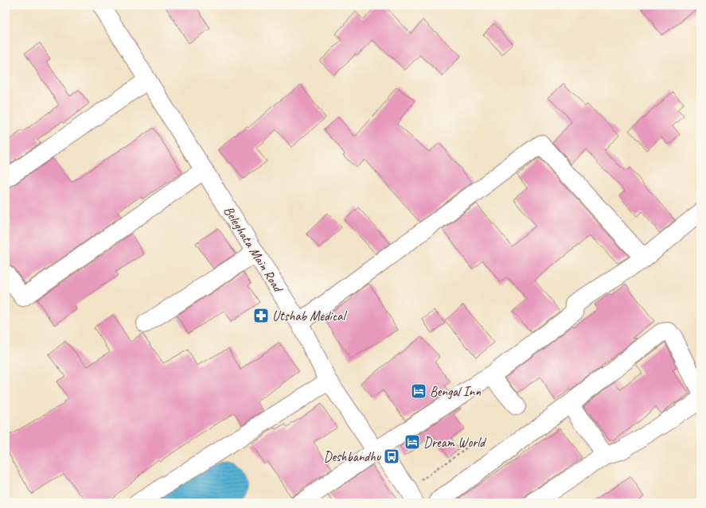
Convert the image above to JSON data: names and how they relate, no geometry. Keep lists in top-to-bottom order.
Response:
{
  "streets": {
    "street": ["Beleghata Main Road"]
  },
  "places": {
    "pharmacy": ["Utshab Medical"],
    "hotel": ["Bengal Inn", "Dream World"],
    "bus stop": ["Deshbandhu"]
  }
}
